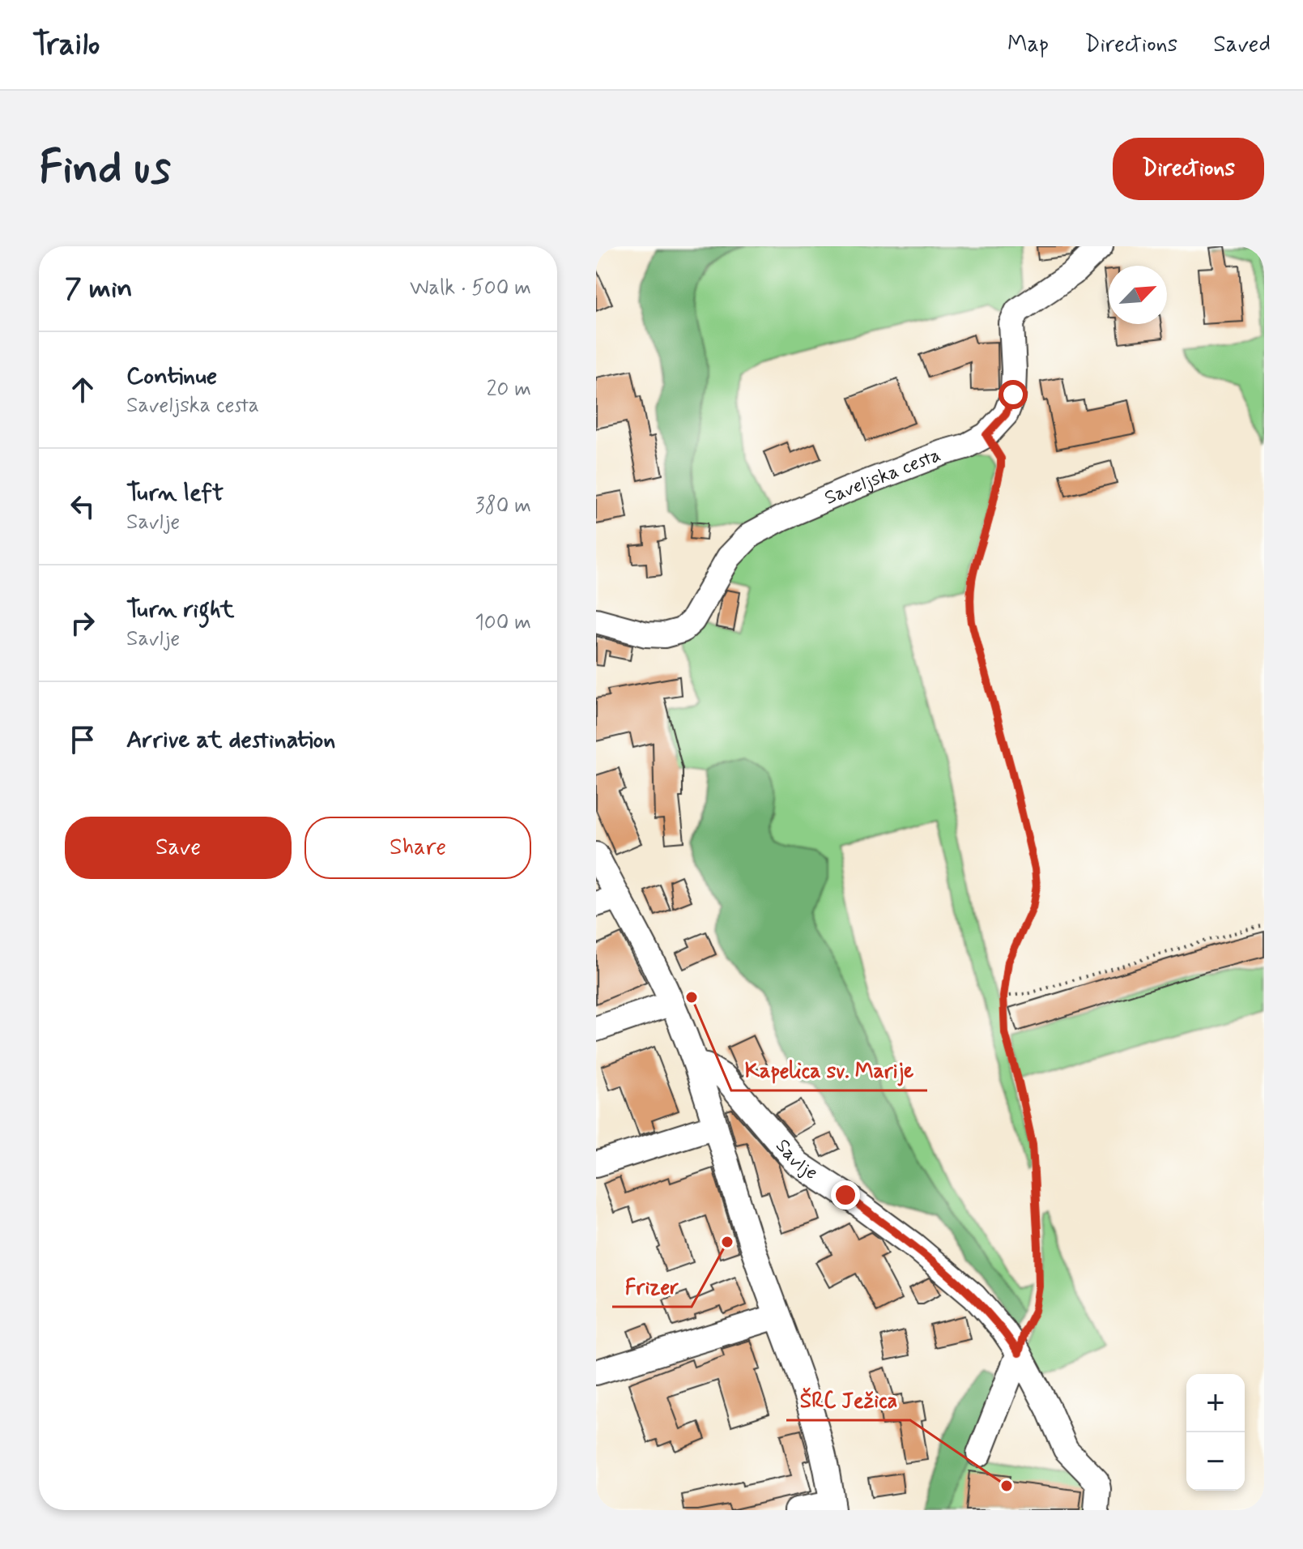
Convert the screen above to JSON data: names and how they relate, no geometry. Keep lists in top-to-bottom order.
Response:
{
  "streets": {
    "street": ["Saveljska cesta", "Savlje"]
  },
  "places": ["Kapelica sv. Marije", "Frizer", "ŠRC Ježica"],
  "north": "top right",
  "page": {
    "header": "Trailo",
    "nav": ["Map", "Directions", "Saved"],
    "buttons": [
      "Directions",
      ["Save", "Share"]
    ],
    "title": "Find us",
    "heading": ["7 min", "Walk · 500 m"],
    "list": [
      ["Continue", "Saveljska cesta", "20 m"],
      ["Turn left", "Savlje", "380 m"],
      ["Turn right", "Savlje", "100 m"],
      "Arrive at destination"
    ],
    "map_buttons": ["+", "−"]
  }
}
